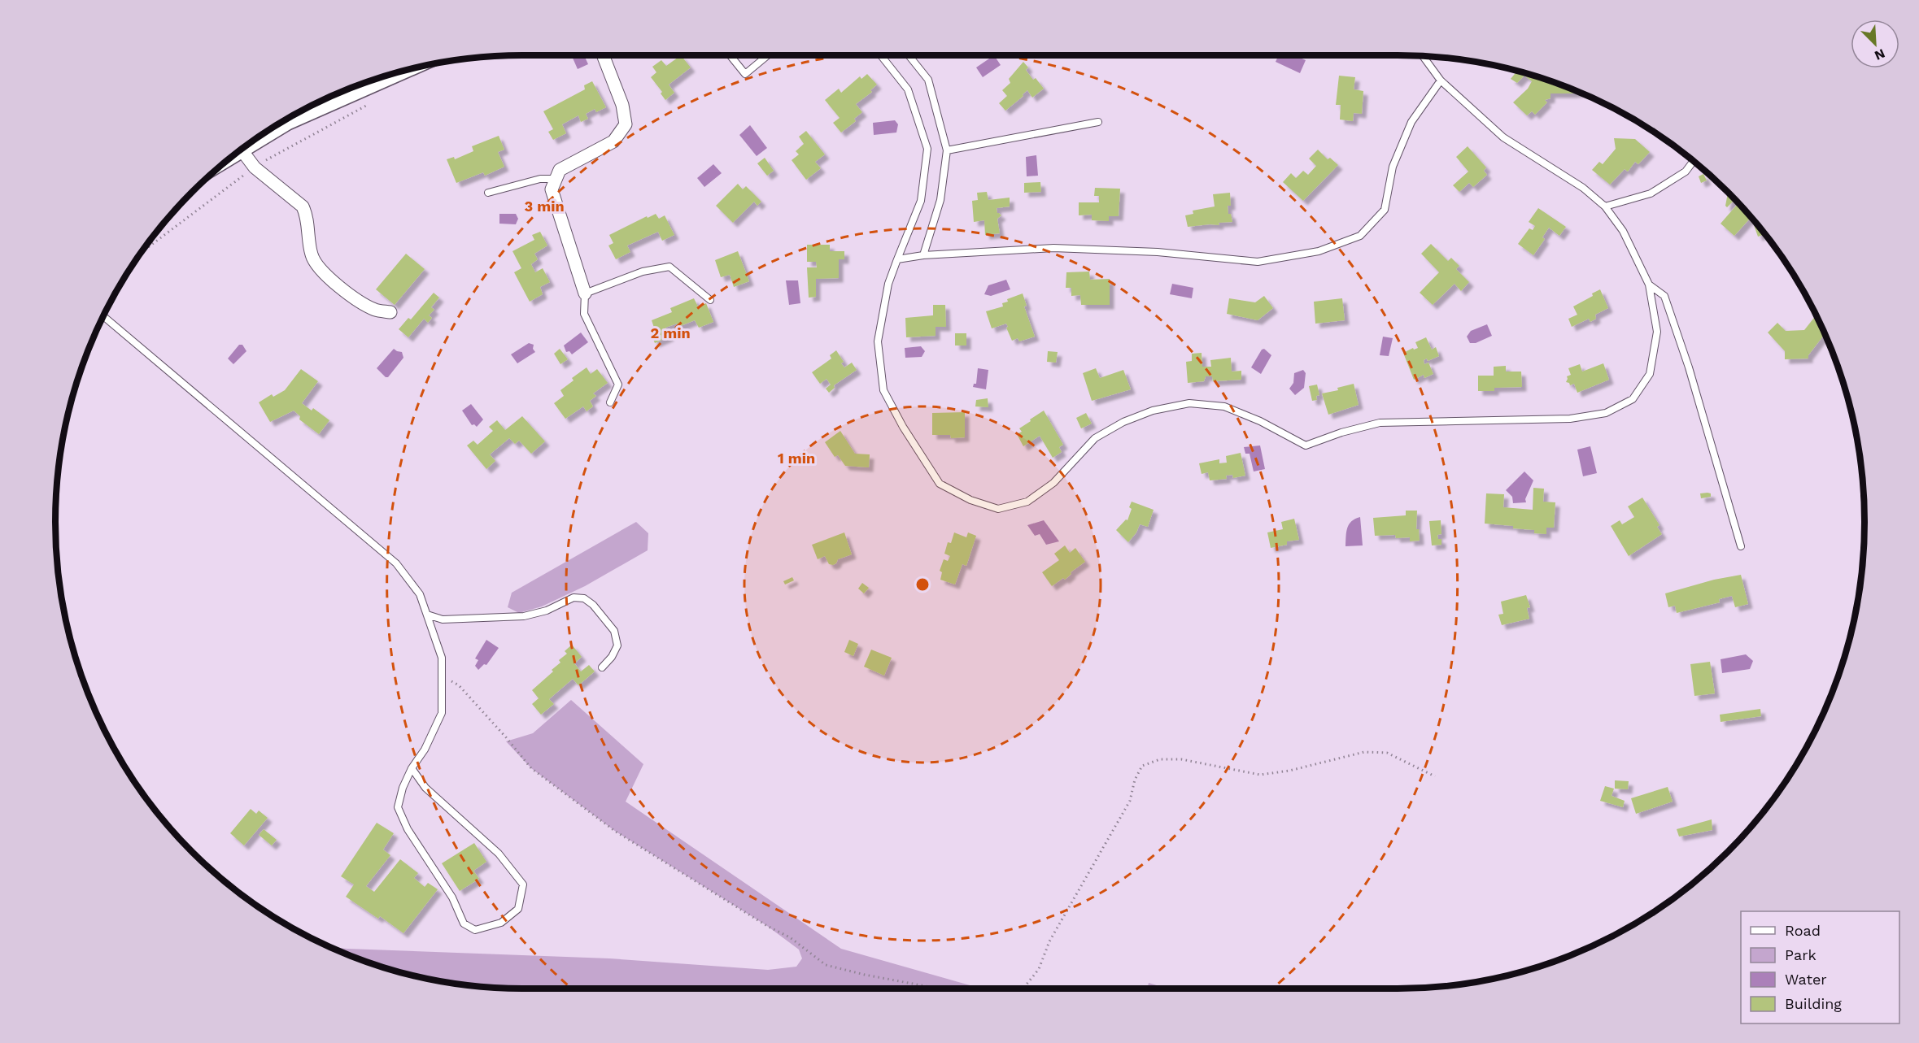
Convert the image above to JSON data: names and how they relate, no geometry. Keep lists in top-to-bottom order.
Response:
{
  "legend": [
    "Road",
    "Park",
    "Water",
    "Building"
  ],
  "north": "bottom right",
  "rings": ["3 min", "2 min", "1 min"]
}
